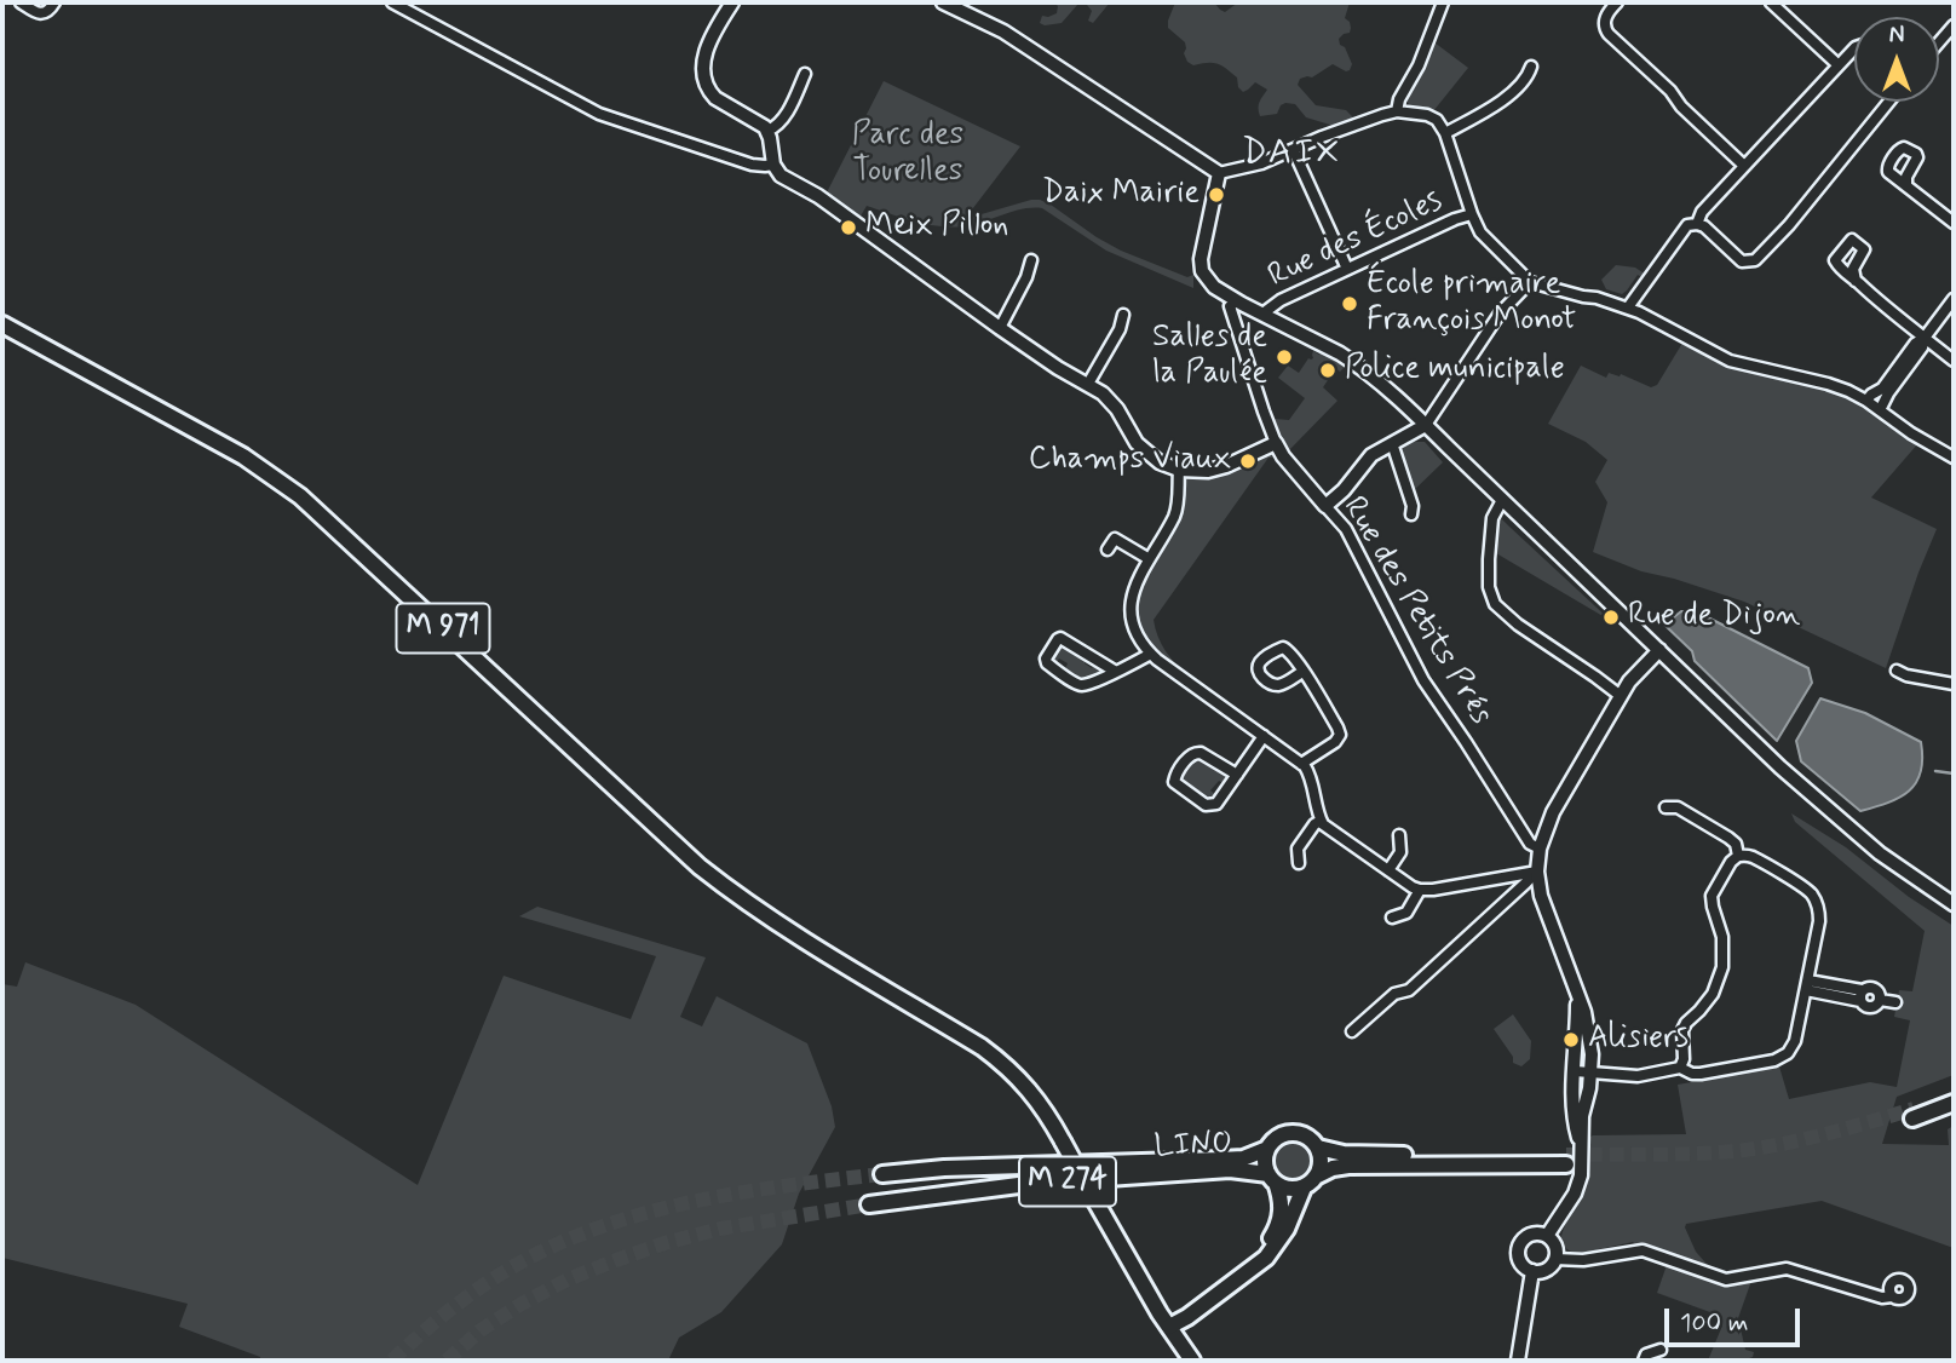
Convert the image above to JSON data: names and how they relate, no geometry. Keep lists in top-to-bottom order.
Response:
{
  "streets": {
    "main road": ["M 971", "LINO", "M 274"],
    "street": ["Rue des Écoles", "Rue des Petits Prés"]
  },
  "districts": ["DAIX"],
  "parks": ["Parc des Tourelles"],
  "places": [
    "Daix Mairie",
    "Meix Pillon",
    "École primaire François Monot",
    "Salles de la Paulée",
    "Police municipale",
    "Champs Viaux",
    "Rue de Dijon",
    "Alisiers"
  ],
  "scale_bar": "100 m",
  "north": "top"
}
